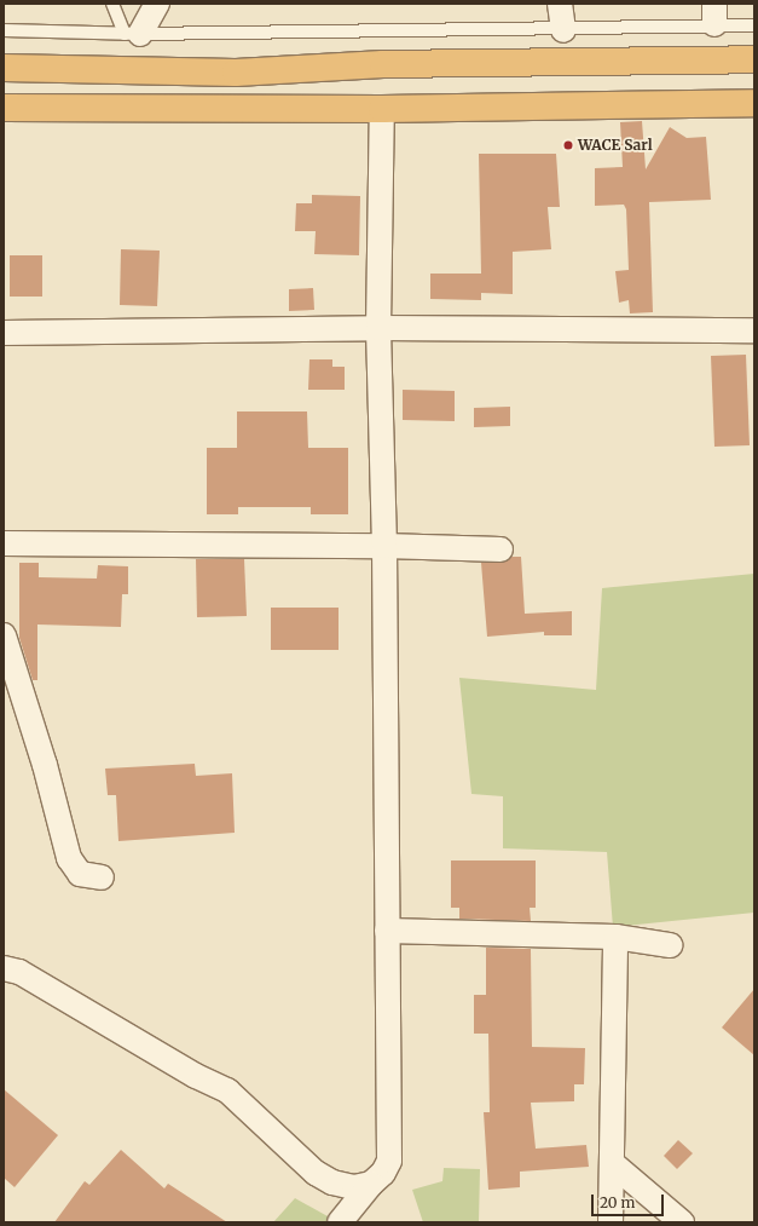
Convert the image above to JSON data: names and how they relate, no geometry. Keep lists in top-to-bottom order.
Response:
{
  "places": ["WACE Sarl"],
  "scale_bar": "20 m"
}
